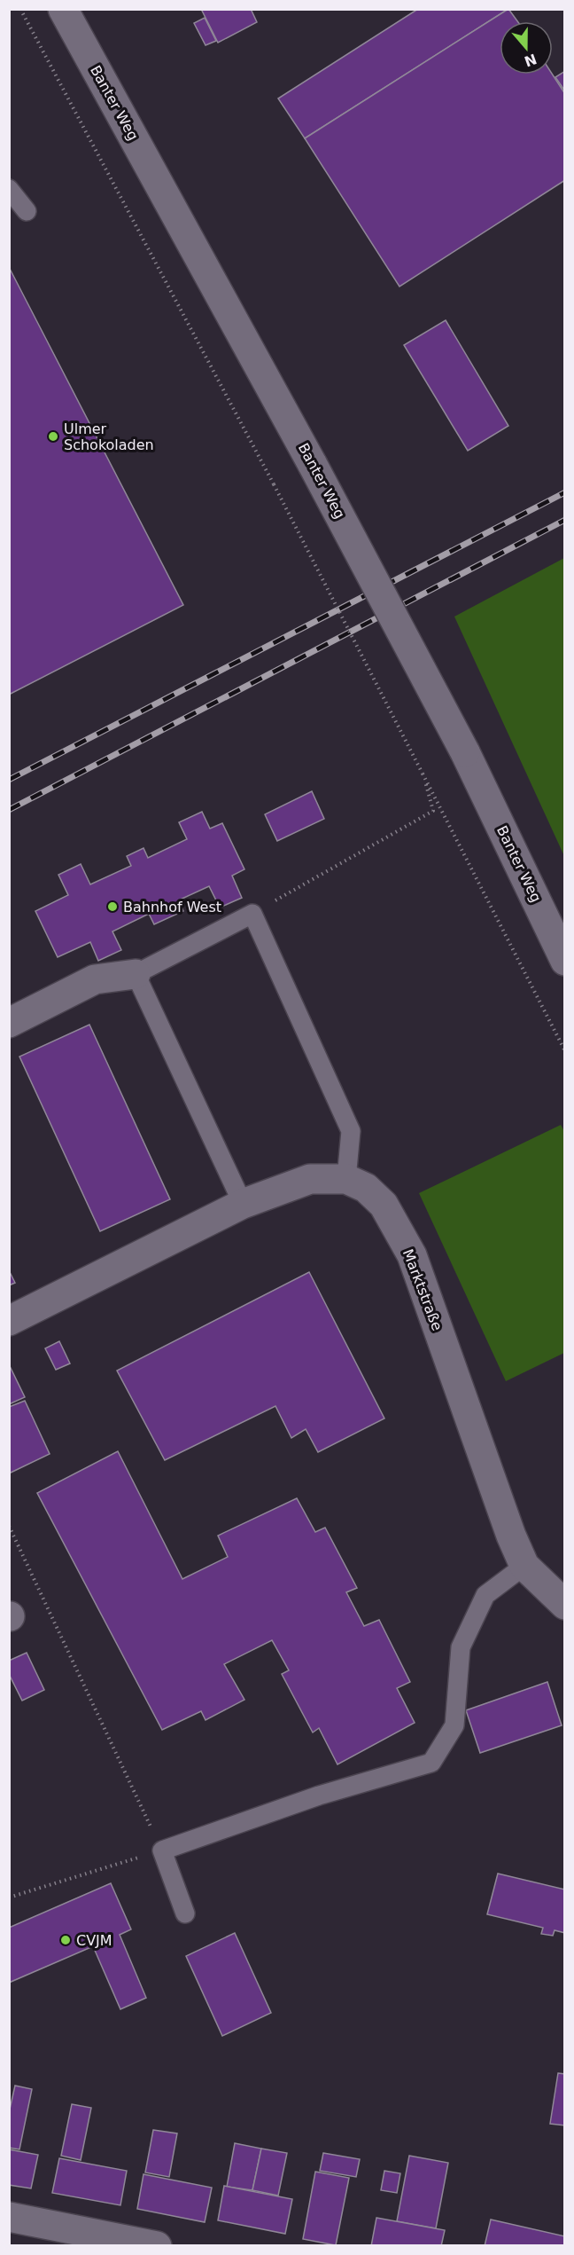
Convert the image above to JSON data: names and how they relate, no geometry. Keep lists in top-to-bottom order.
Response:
{
  "streets": {
    "street": ["Banter Weg", "Marktstraße"]
  },
  "places": ["Ulmer Schokoladen", "Bahnhof West", "CVJM"],
  "north": "bottom"
}
